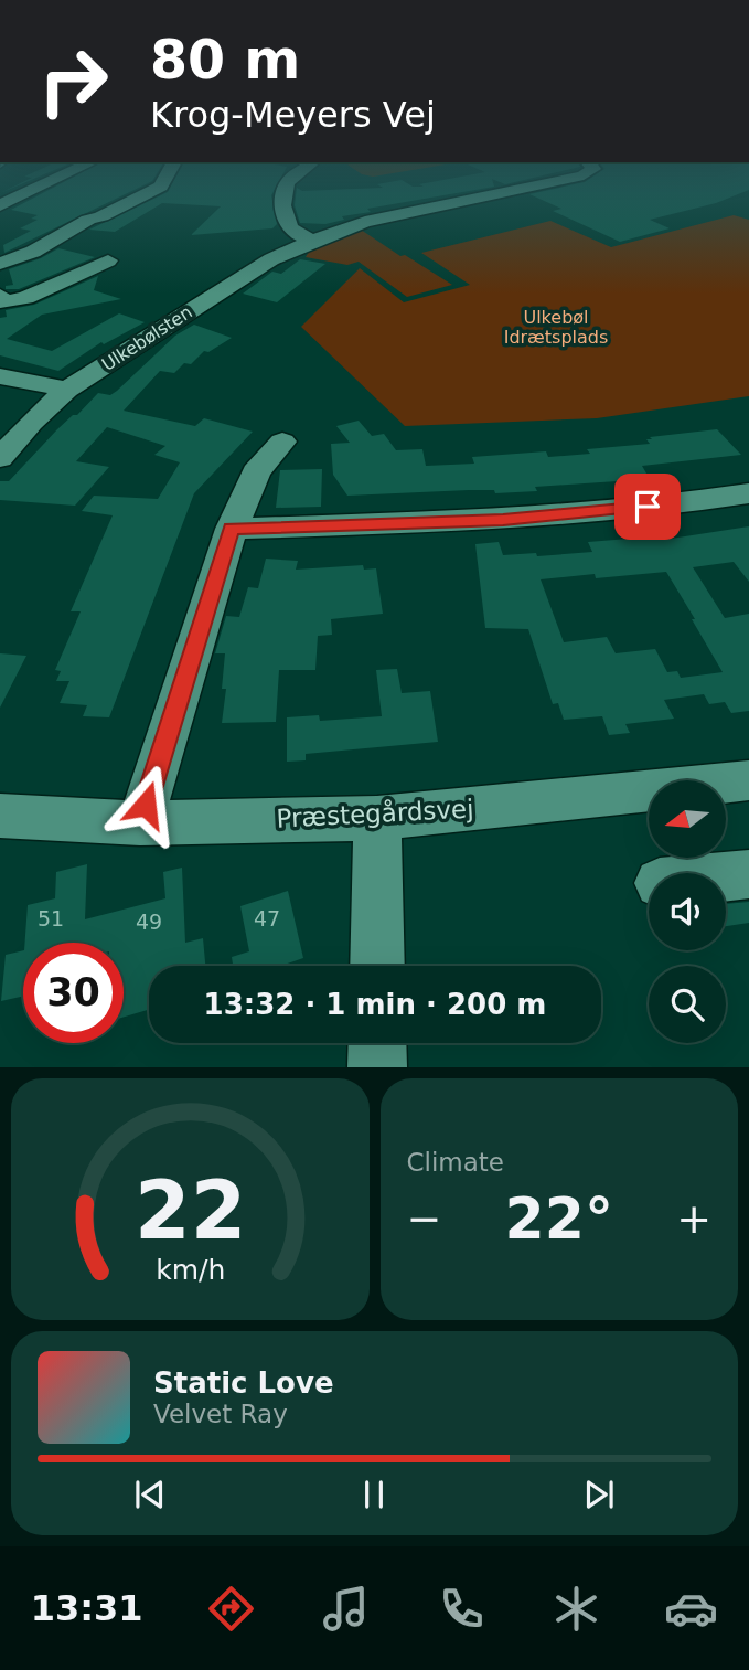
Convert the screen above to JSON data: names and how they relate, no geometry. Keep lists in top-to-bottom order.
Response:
{
  "streets": {
    "street": ["Ulkebølsten", "Præstegårdsvej"]
  },
  "parks": ["Ulkebøl Idrætsplads"],
  "house_numbers": ["51", "47", "49"],
  "north": "left",
  "page": {
    "turn": ["80 m", "Krog-Meyers Vej"],
    "limit": "30",
    "trip": "13:32 · 1 min · 200 m",
    "tile": "Climate",
    "heat": ["−", "22°", "+"],
    "song": ["Static Love", "Velvet Ray"],
    "tabs": "13:31",
    "gauge": ["22", "km/h"]
  }
}
